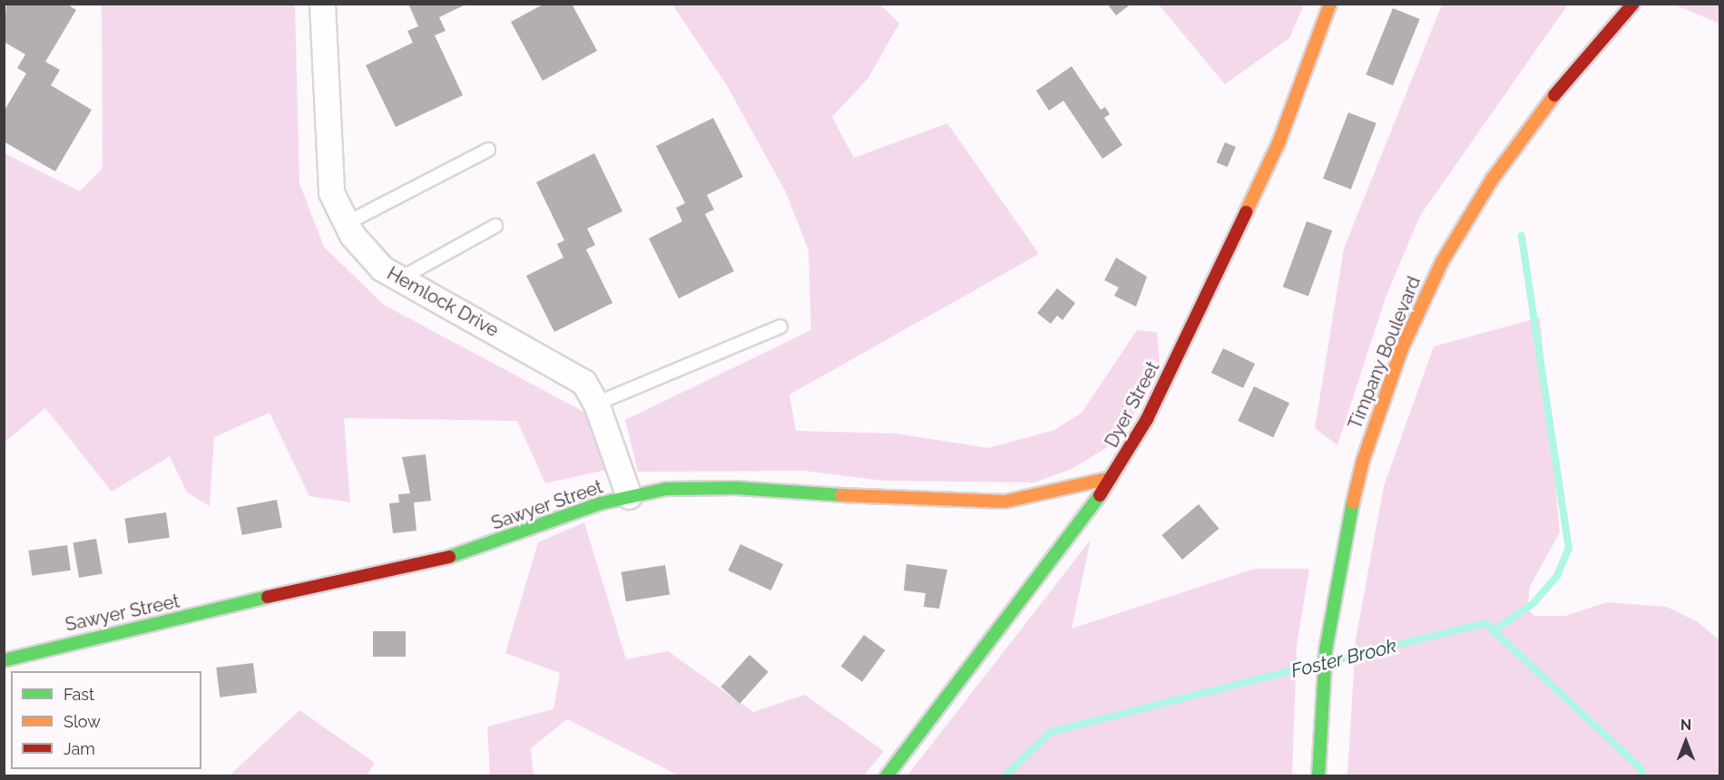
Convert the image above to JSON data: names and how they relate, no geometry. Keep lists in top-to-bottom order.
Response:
{
  "streets": {
    "street": [
      "Hemlock Drive",
      "Timpany Boulevard",
      "Dyer Street",
      "Sawyer Street"
    ]
  },
  "crossings": [
    ["Hemlock Drive", "Sawyer Street"],
    ["Dyer Street", "Sawyer Street"]
  ],
  "water": ["Foster Brook"],
  "legend": ["Fast", "Slow", "Jam"],
  "north": "top"
}
